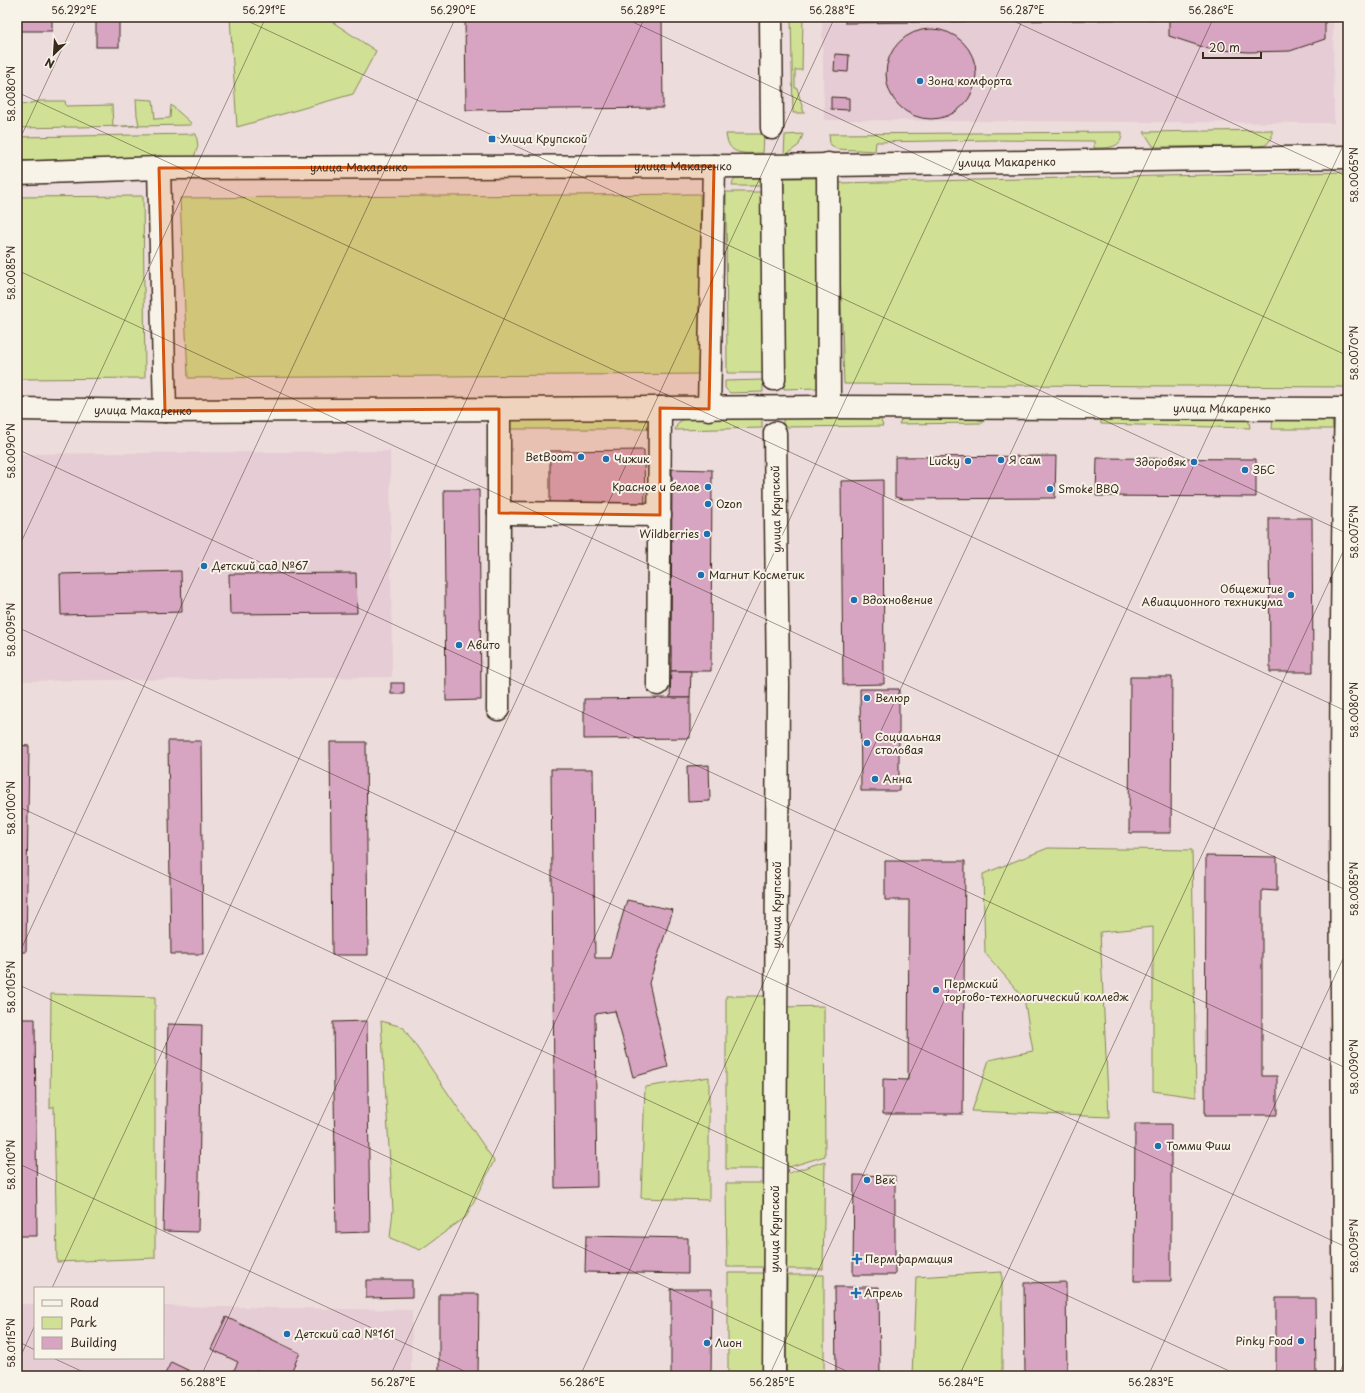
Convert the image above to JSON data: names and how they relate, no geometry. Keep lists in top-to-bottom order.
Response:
{
  "streets": {
    "main road": ["улица Макаренко", "улица Крупской"]
  },
  "places": {
    "other": [
      "Зона комфорта",
      "BetBoom",
      "Чижик",
      "Я сам",
      "Lucky",
      "Здоровяк",
      "ЗБС",
      "Красное и белое",
      "Smoke BBQ",
      "Ozon",
      "Wildberries",
      "Детский сад №67",
      "Магнит Косметик",
      "Общежитие Авиационного техникума",
      "Вдохновение",
      "Авито",
      "Велюр",
      "Социальная столовая",
      "Анна",
      "Пермский торгово-технологический колледж",
      "Томми Фиш",
      "Век",
      "Детский сад №161",
      "Pinky Food",
      "Лион"
    ],
    "transit": ["Улица Крупской"],
    "health": ["Пермфармация", "Апрель"]
  },
  "legend": ["Road", "Park", "Building"],
  "scale_bar": "20 m",
  "north": "bottom left",
  "coordinates": [
    "56.292°E",
    "56.291°E",
    "56.290°E",
    "56.289°E",
    "56.288°E",
    "56.287°E",
    "56.286°E",
    "58.0080°N",
    "58.0065°N",
    "58.0085°N",
    "58.0070°N",
    "58.0090°N",
    "58.0075°N",
    "58.0095°N",
    "58.0100°N",
    "58.0105°N",
    "58.0110°N",
    "58.0115°N",
    "56.285°E",
    "56.284°E",
    "56.283°E"
  ]
}
